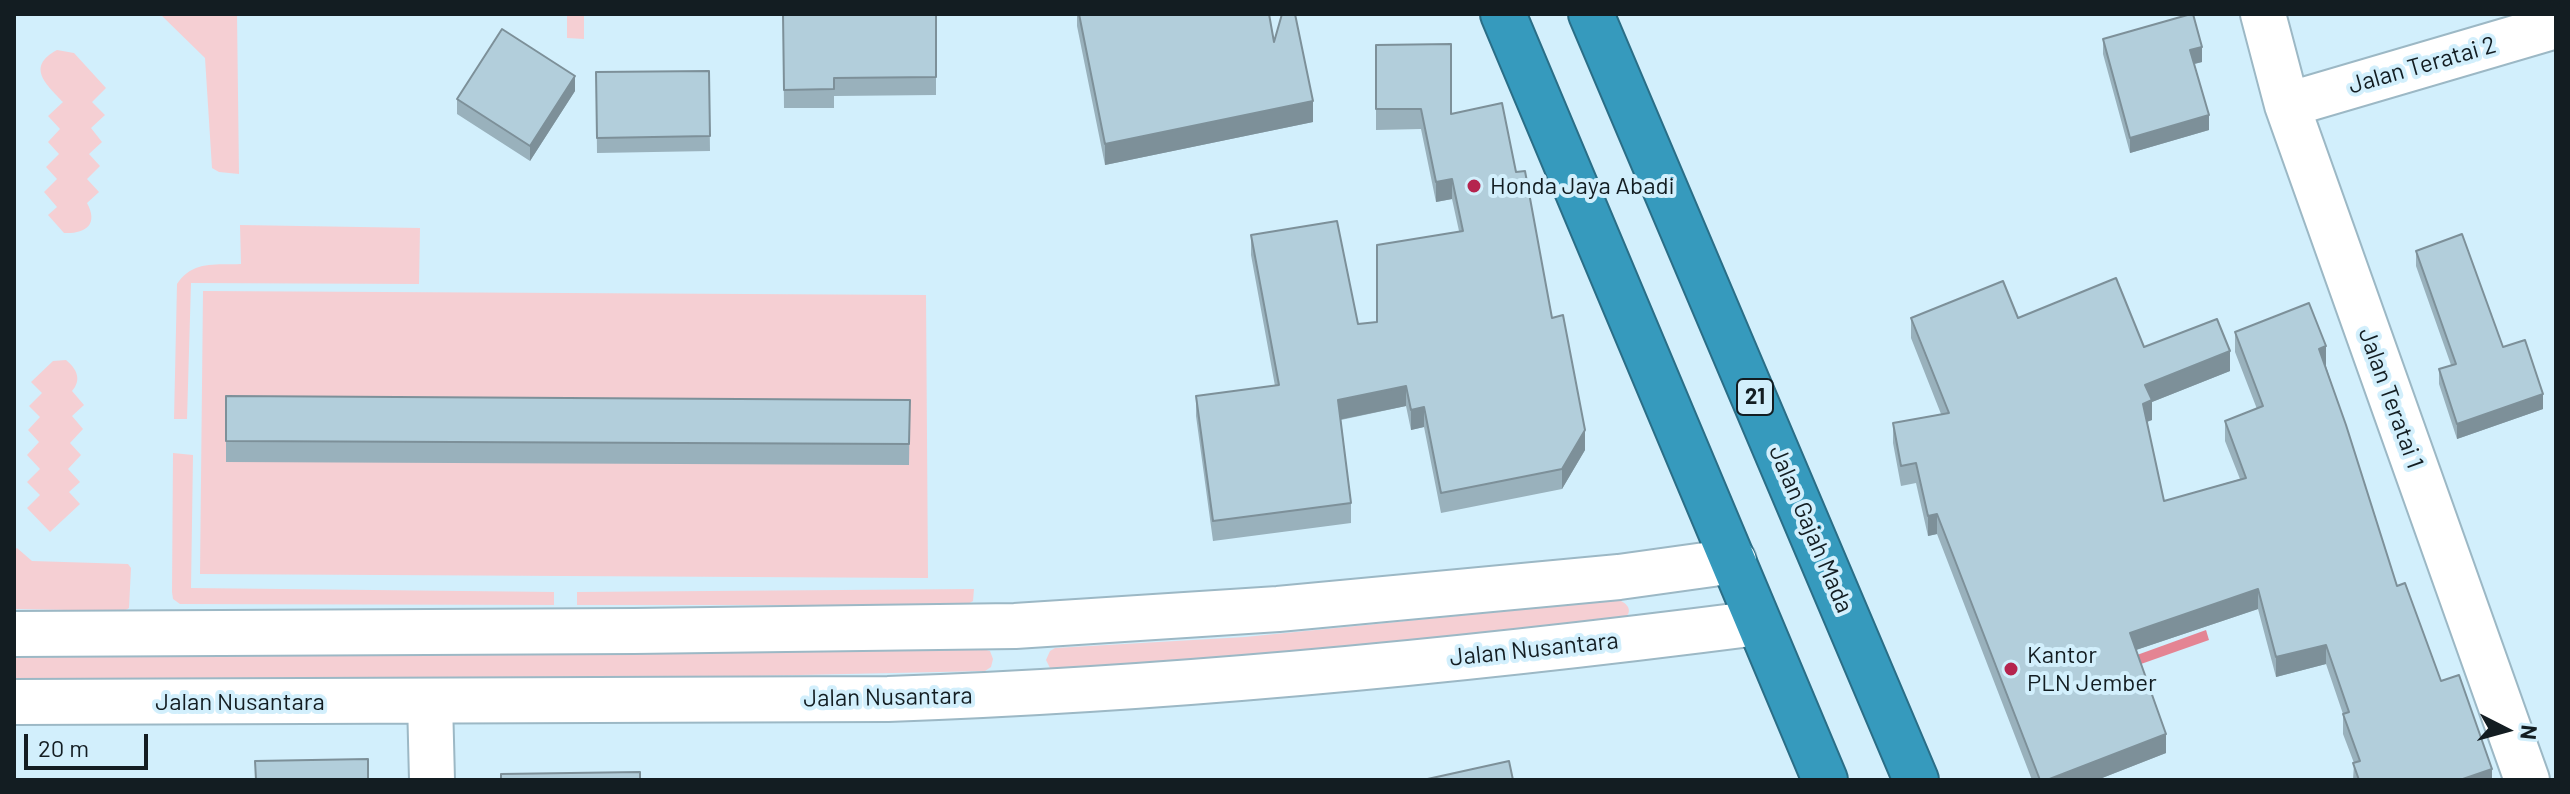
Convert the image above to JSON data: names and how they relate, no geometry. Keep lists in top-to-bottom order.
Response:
{
  "streets": {
    "highway": ["21", "Jalan Gajah Mada"],
    "street": ["Jalan Teratai 2", "Jalan Teratai 1", "Jalan Nusantara"]
  },
  "crossings": [
    ["Jalan Teratai 2", "Jalan Teratai 1"]
  ],
  "places": ["Honda Jaya Abadi", "Kantor PLN Jember"],
  "scale_bar": "20 m",
  "north": "right"
}
